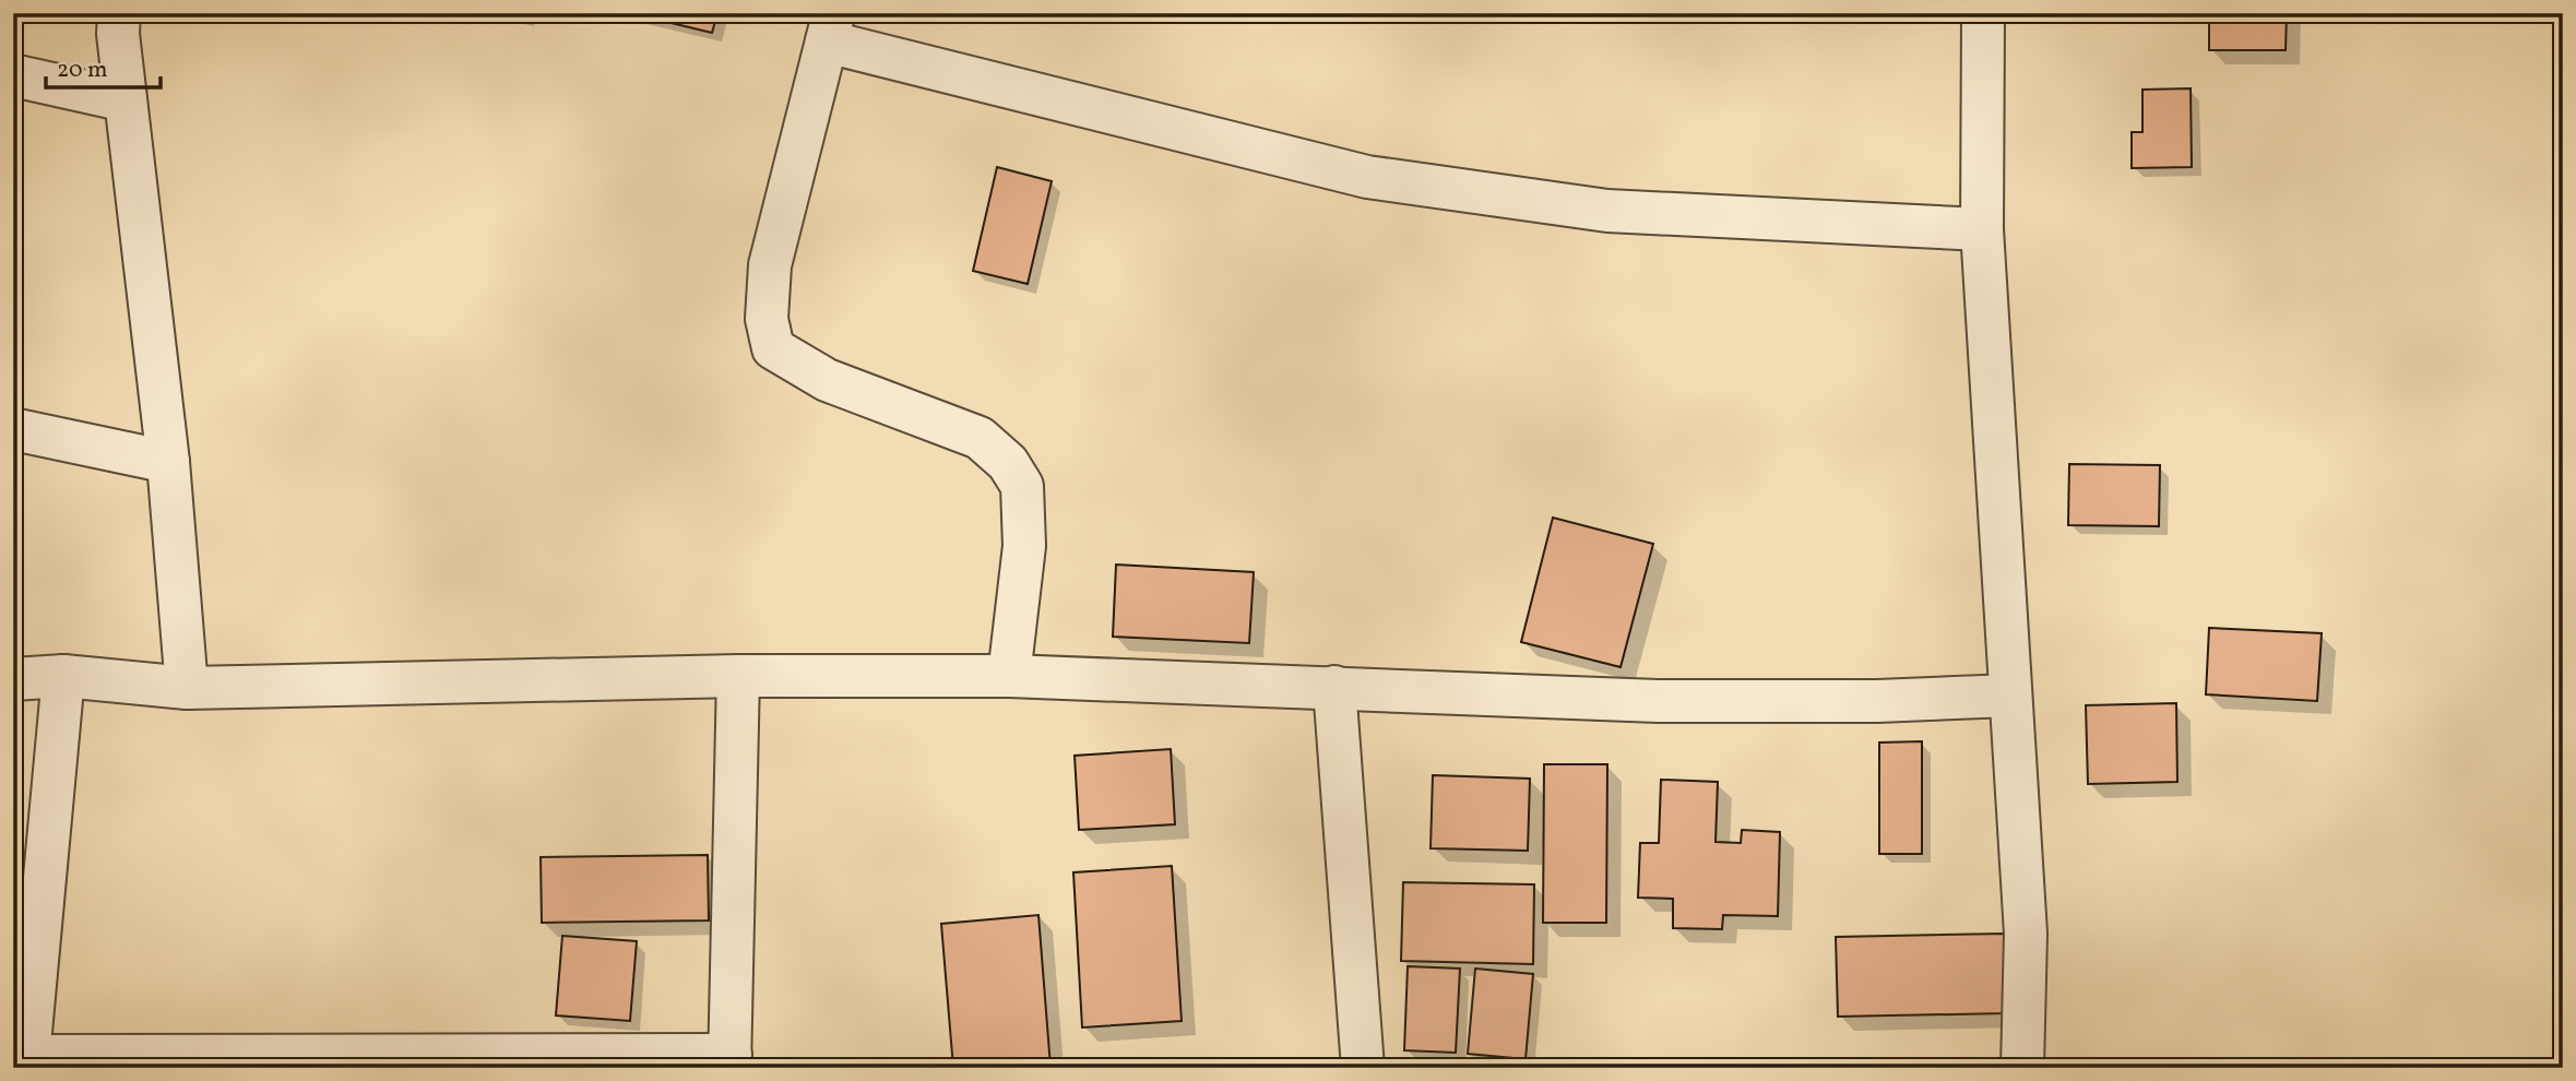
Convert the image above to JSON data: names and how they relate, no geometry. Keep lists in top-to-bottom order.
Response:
{
  "scale_bar": "20 m"
}
